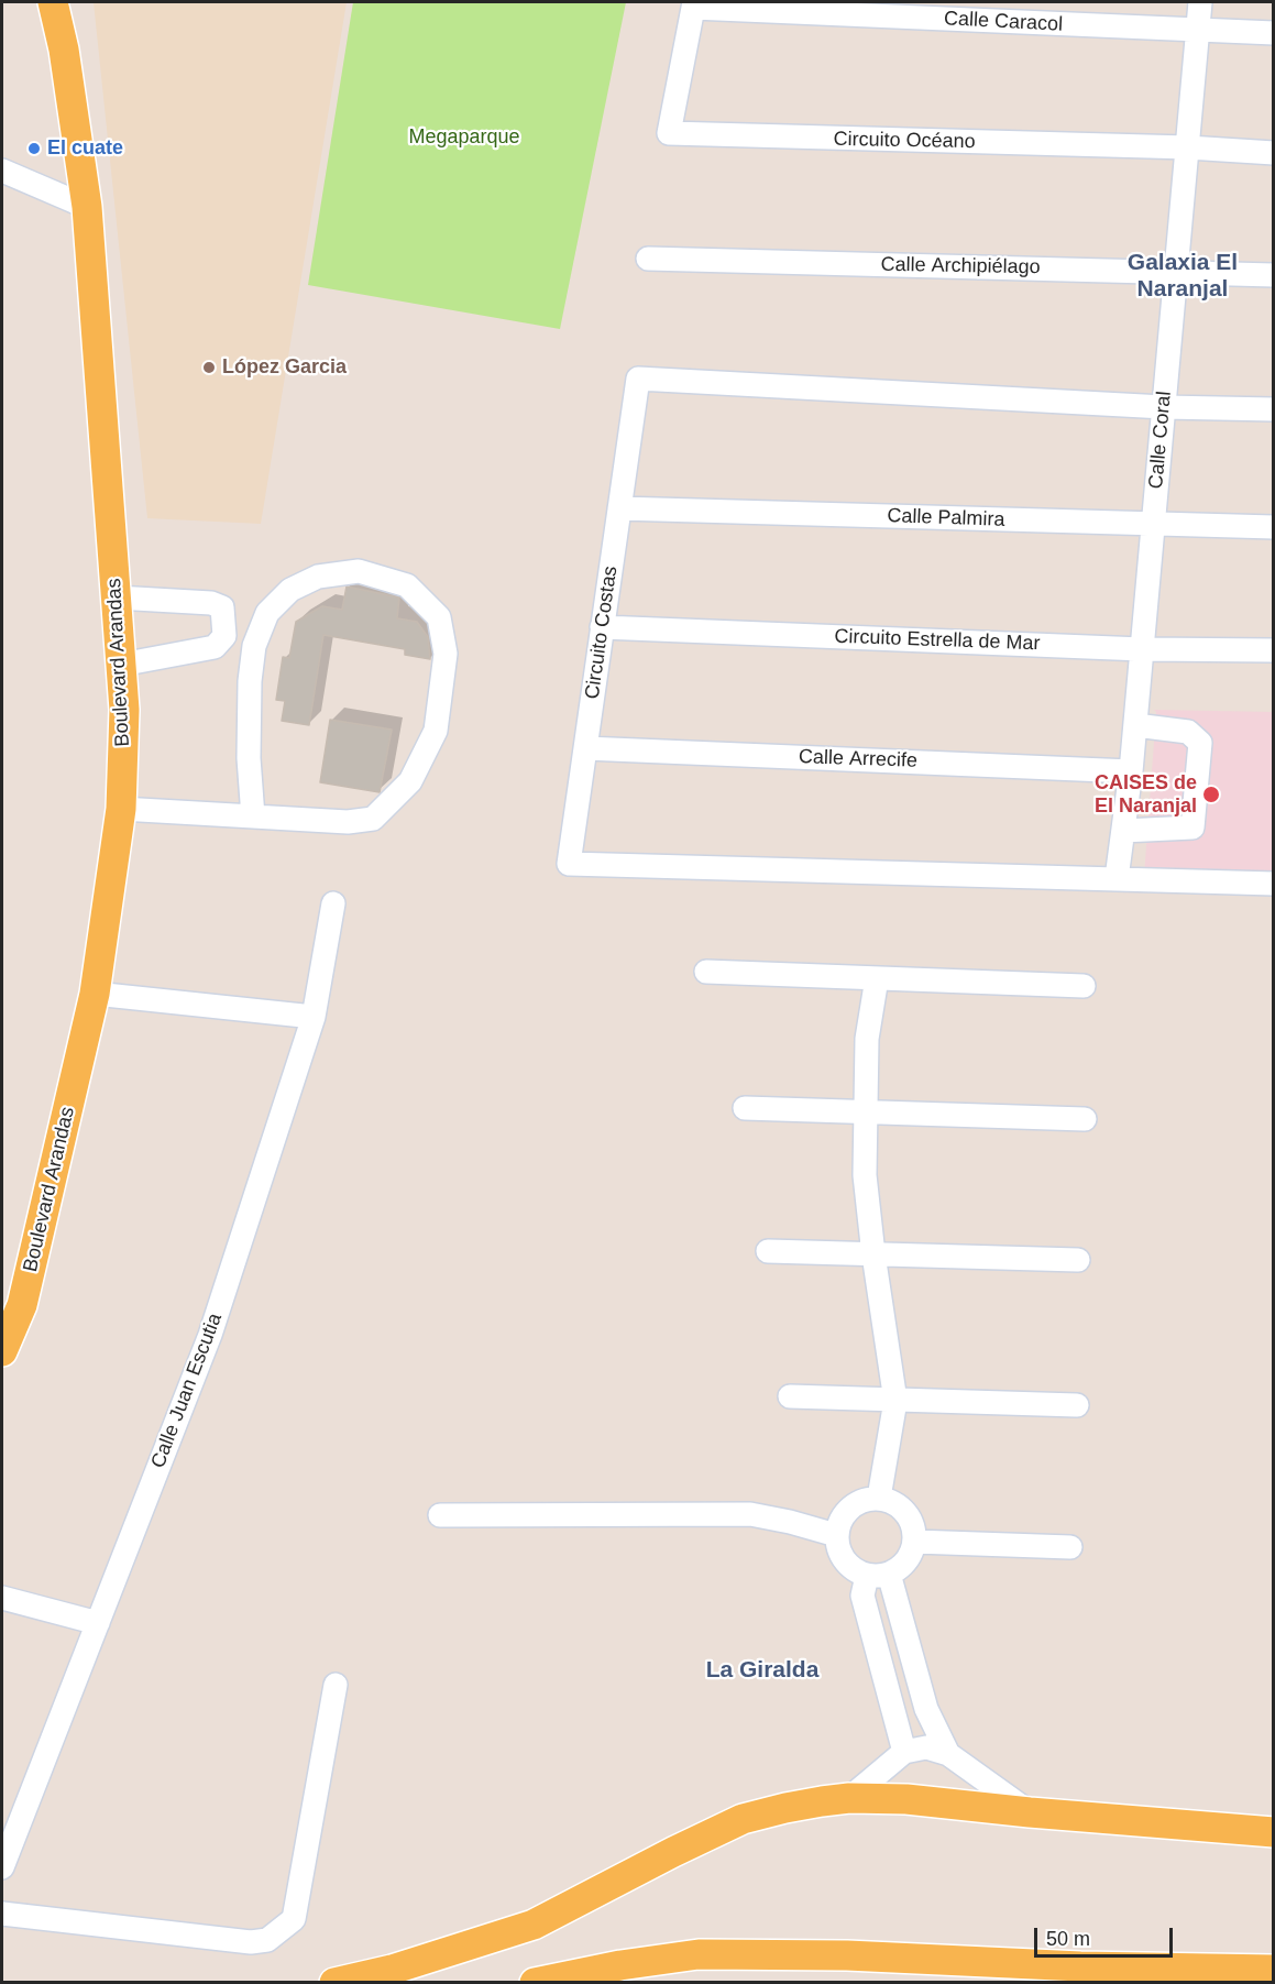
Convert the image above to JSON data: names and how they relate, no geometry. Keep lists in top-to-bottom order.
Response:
{
  "streets": {
    "main road": ["Boulevard Arandas"],
    "street": [
      "Calle Caracol",
      "Circuito Océano",
      "Calle Archipiélago",
      "Calle Coral",
      "Calle Palmira",
      "Circuito Costas",
      "Circuito Estrella de Mar",
      "Calle Arrecife",
      "Calle Juan Escutia"
    ]
  },
  "crossings": [
    ["Calle Caracol", "Circuito Océano"],
    ["Calle Caracol", "Calle Coral"],
    ["Circuito Océano", "Calle Coral"],
    ["Calle Archipiélago", "Calle Coral"],
    ["Calle Coral", "Calle Palmira"],
    ["Calle Coral", "Circuito Costas"],
    ["Calle Coral", "Circuito Estrella de Mar"],
    ["Calle Coral", "Calle Arrecife"],
    ["Calle Palmira", "Circuito Costas"],
    ["Circuito Costas", "Circuito Estrella de Mar"],
    ["Circuito Costas", "Calle Arrecife"]
  ],
  "districts": ["Galaxia El Naranjal", "La Giralda"],
  "parks": ["Megaparque"],
  "places": ["El cuate", "López Garcia", "CAISES de El Naranjal"],
  "scale_bar": "50 m"
}
